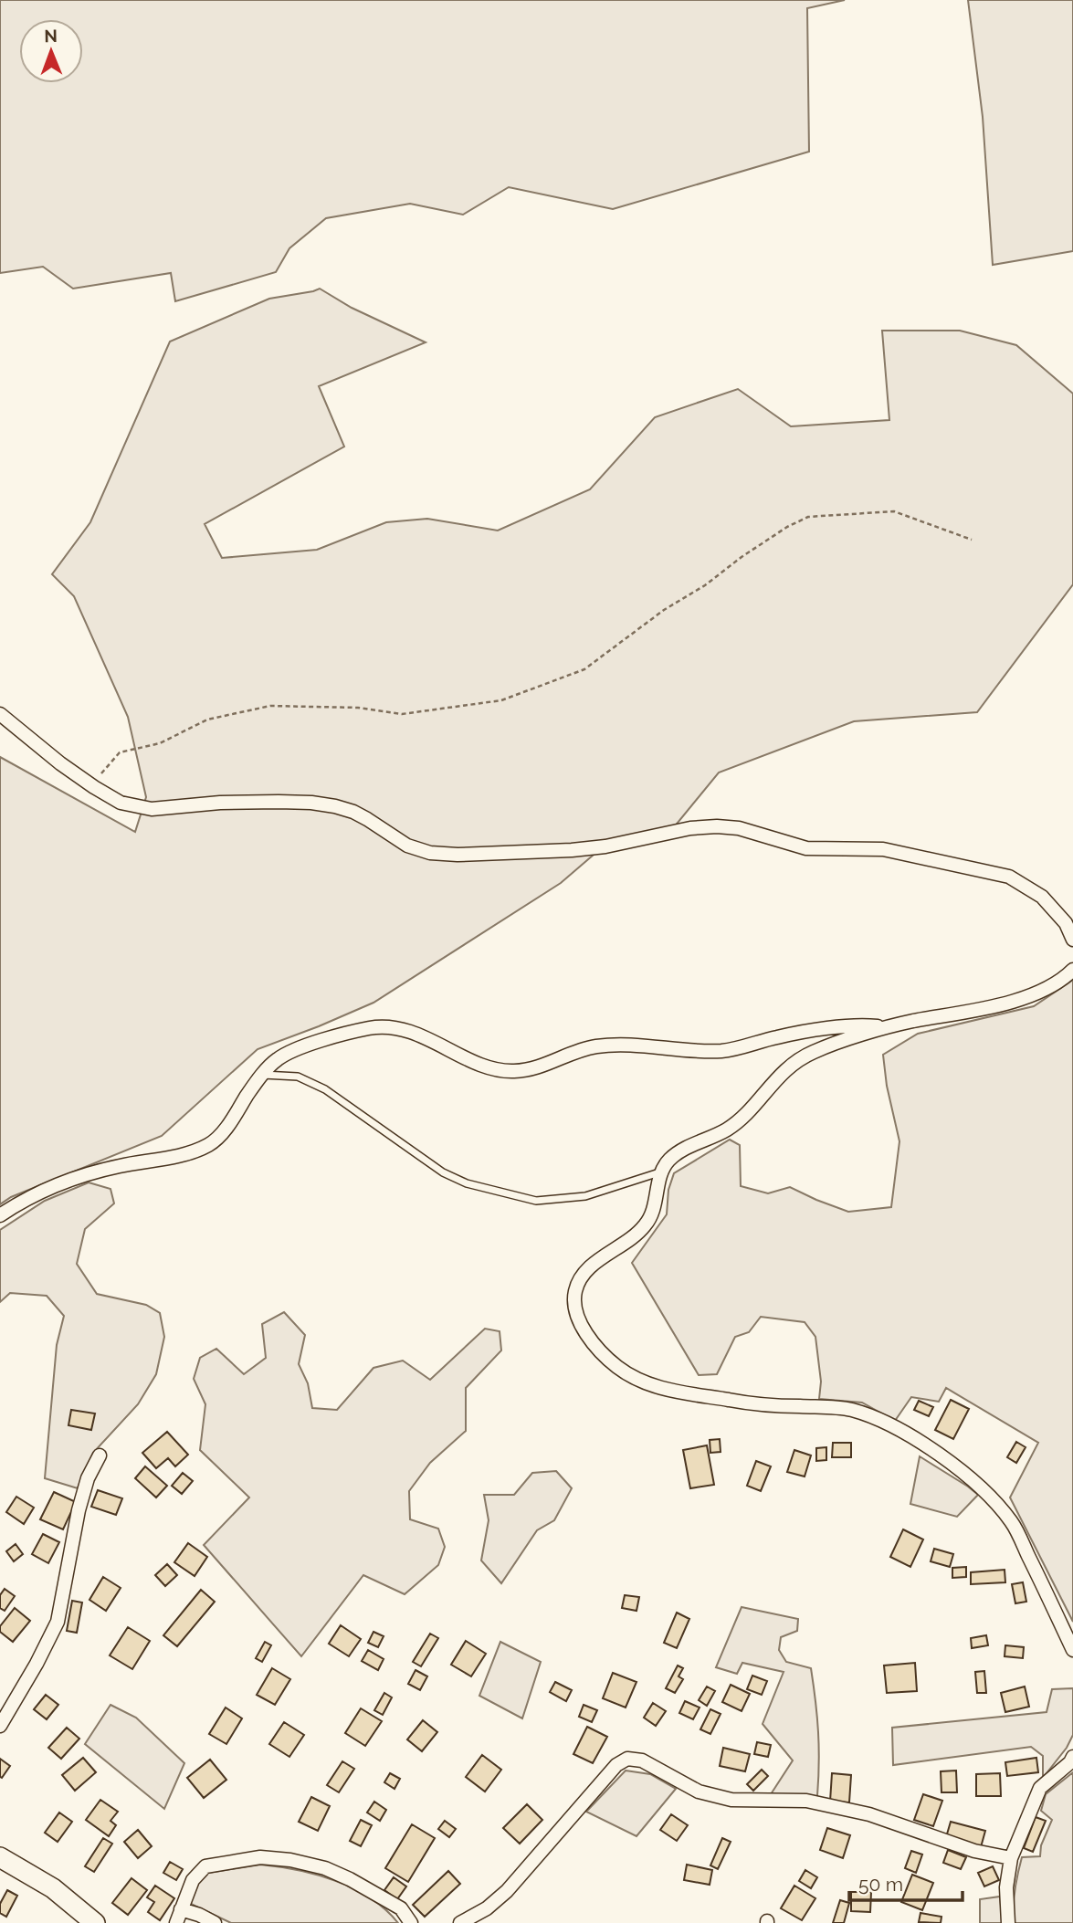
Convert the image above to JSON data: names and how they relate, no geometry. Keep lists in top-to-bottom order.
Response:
{
  "scale_bar": "50 m",
  "north": "top"
}
